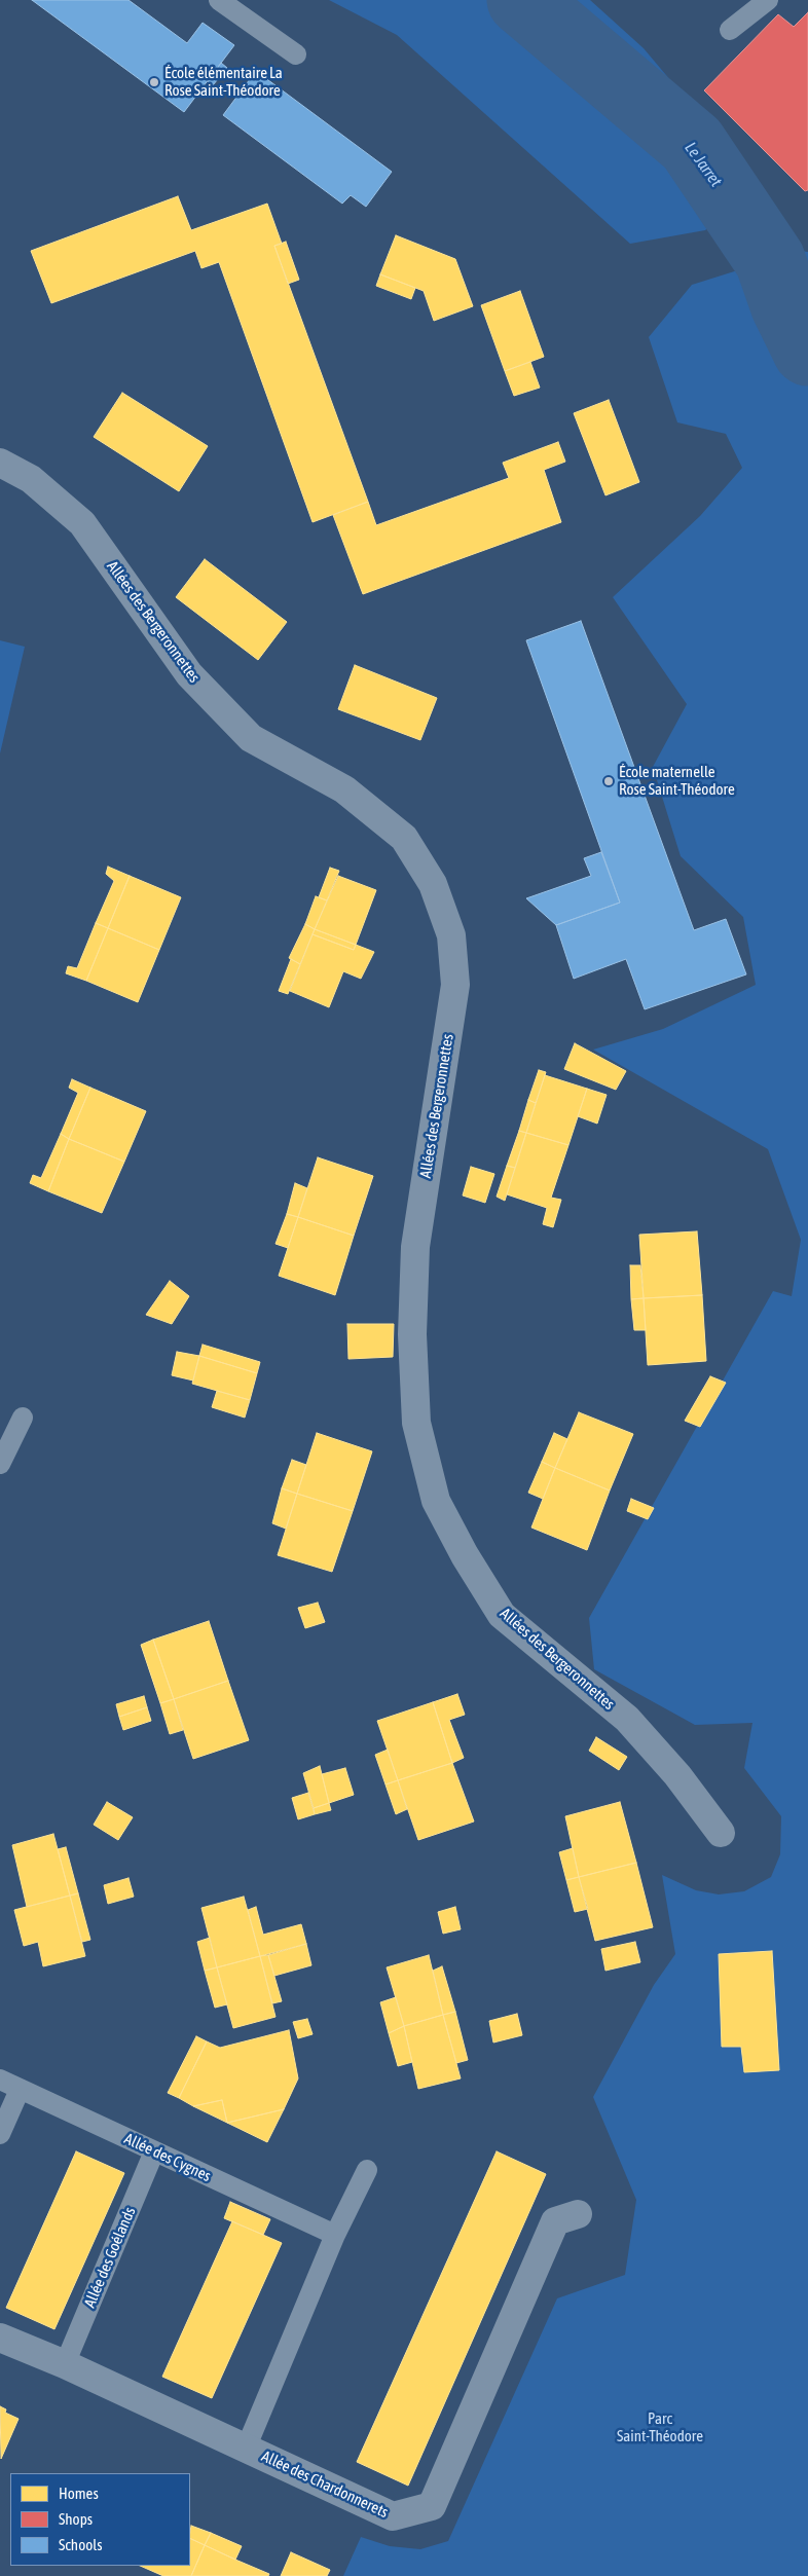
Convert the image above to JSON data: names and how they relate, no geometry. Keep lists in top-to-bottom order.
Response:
{
  "streets": {
    "street": ["Allées des Bergeronnettes", "Allée des Chardonnerets"],
    "lane": ["Allée des Cygnes", "Allée des Goélands"]
  },
  "crossings": [
    ["Allée des Cygnes", "Allée des Goélands"],
    ["Allée des Goélands", "Allée des Chardonnerets"]
  ],
  "water": ["Le Jarret"],
  "parks": ["Parc Saint-Théodore"],
  "places": ["École élémentaire La Rose Saint-Théodore", "École maternelle Rose Saint-Théodore"],
  "legend": ["Homes", "Shops", "Schools"]
}
